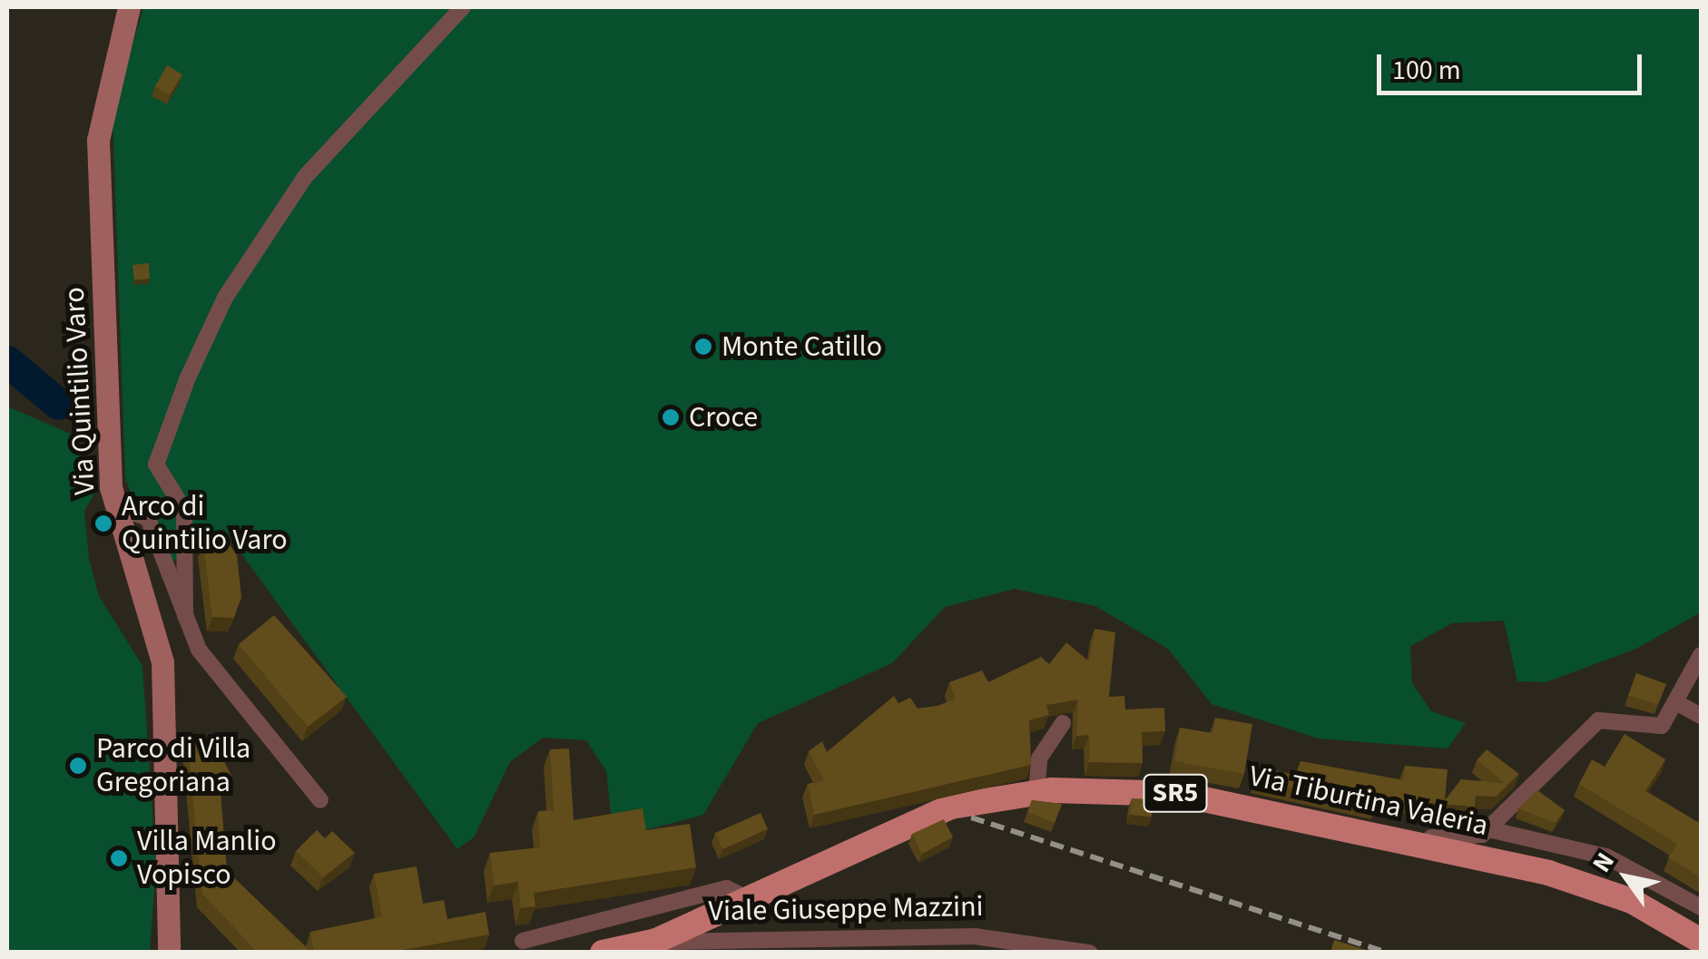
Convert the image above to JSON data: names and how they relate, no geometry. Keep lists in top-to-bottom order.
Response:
{
  "streets": {
    "main road": [
      "Via Quintilio Varo",
      "SR5",
      "Via Tiburtina Valeria",
      "Viale Giuseppe Mazzini"
    ]
  },
  "crossings": [
    ["Via Tiburtina Valeria", "Viale Giuseppe Mazzini"]
  ],
  "places": [
    "Monte Catillo",
    "Croce",
    "Arco di Quintilio Varo",
    "Parco di Villa Gregoriana",
    "Villa Manlio Vopisco"
  ],
  "scale_bar": "100 m",
  "north": "top left"
}
